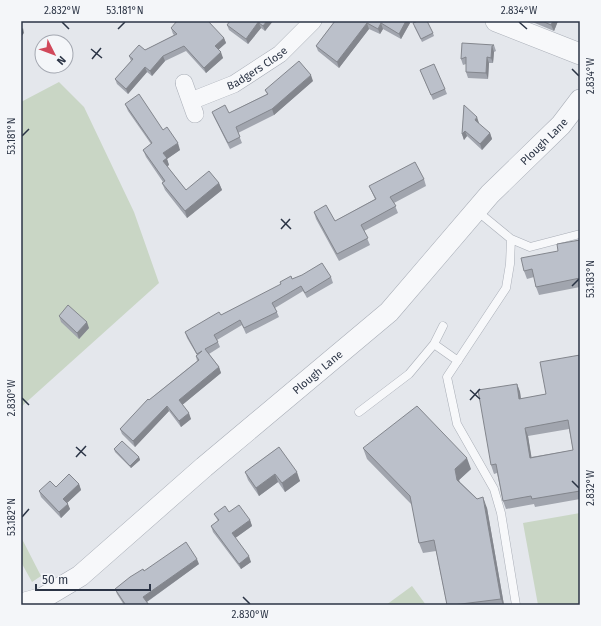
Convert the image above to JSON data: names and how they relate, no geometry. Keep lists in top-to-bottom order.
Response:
{
  "streets": {
    "street": ["Badgers Close", "Plough Lane"]
  },
  "scale_bar": "50 m",
  "north": "bottom right",
  "coordinates": [
    "2.832°W",
    "53.181°N",
    "2.834°W",
    "53.183°N",
    "2.830°W",
    "53.182°N"
  ]
}
